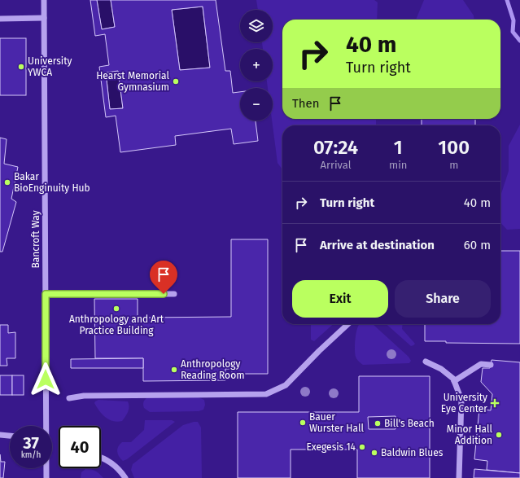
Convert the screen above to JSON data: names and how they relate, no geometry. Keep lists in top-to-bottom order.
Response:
{
  "streets": {
    "street": ["Bancroft Way"]
  },
  "places": {
    "other": [
      "University YWCA",
      "Hearst Memorial Gymnasium",
      "Bakar BioEnginuity Hub",
      "Anthropology and Art Practice Building",
      "Anthropology Reading Room",
      "Bauer Wurster Hall",
      "Bill's Beach",
      "Minor Hall Addition",
      "Exegesis 14",
      "Baldwin Blues"
    ],
    "health": ["University Eye Center"]
  },
  "page": {
    "map_buttons": ["+", "−"],
    "turn": ["40 m", "Turn right"],
    "then": "Then",
    "eta": [
      "07:24",
      "Arrival",
      "1",
      "min",
      "100",
      "m"
    ],
    "list": [
      {
        "name": "Turn right",
        "value": "40 m"
      },
      {
        "name": "Arrive at destination",
        "value": "60 m"
      }
    ],
    "buttons": ["Exit", "Share"],
    "speed": "37 km/h",
    "limit": "40"
  }
}
